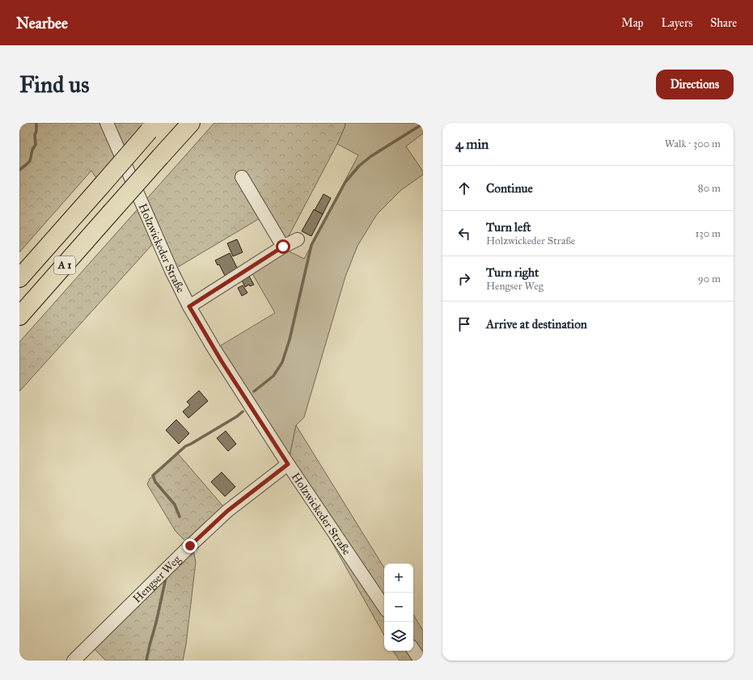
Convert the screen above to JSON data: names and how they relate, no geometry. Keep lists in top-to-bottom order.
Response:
{
  "streets": {
    "highway": ["A 1"],
    "street": ["Holzwickeder Straße", "Hengser Weg"]
  },
  "crossings": [
    ["Holzwickeder Straße", "Hengser Weg"]
  ],
  "page": {
    "header": "Nearbee",
    "nav": ["Map", "Layers", "Share"],
    "buttons": "Directions",
    "title": "Find us",
    "heading": ["4 min", "Walk · 300 m"],
    "list": [
      ["Continue", "80 m"],
      ["Turn left", "Holzwickeder Straße", "130 m"],
      ["Turn right", "Hengser Weg", "90 m"],
      "Arrive at destination"
    ],
    "map_buttons": ["+", "−"]
  }
}
